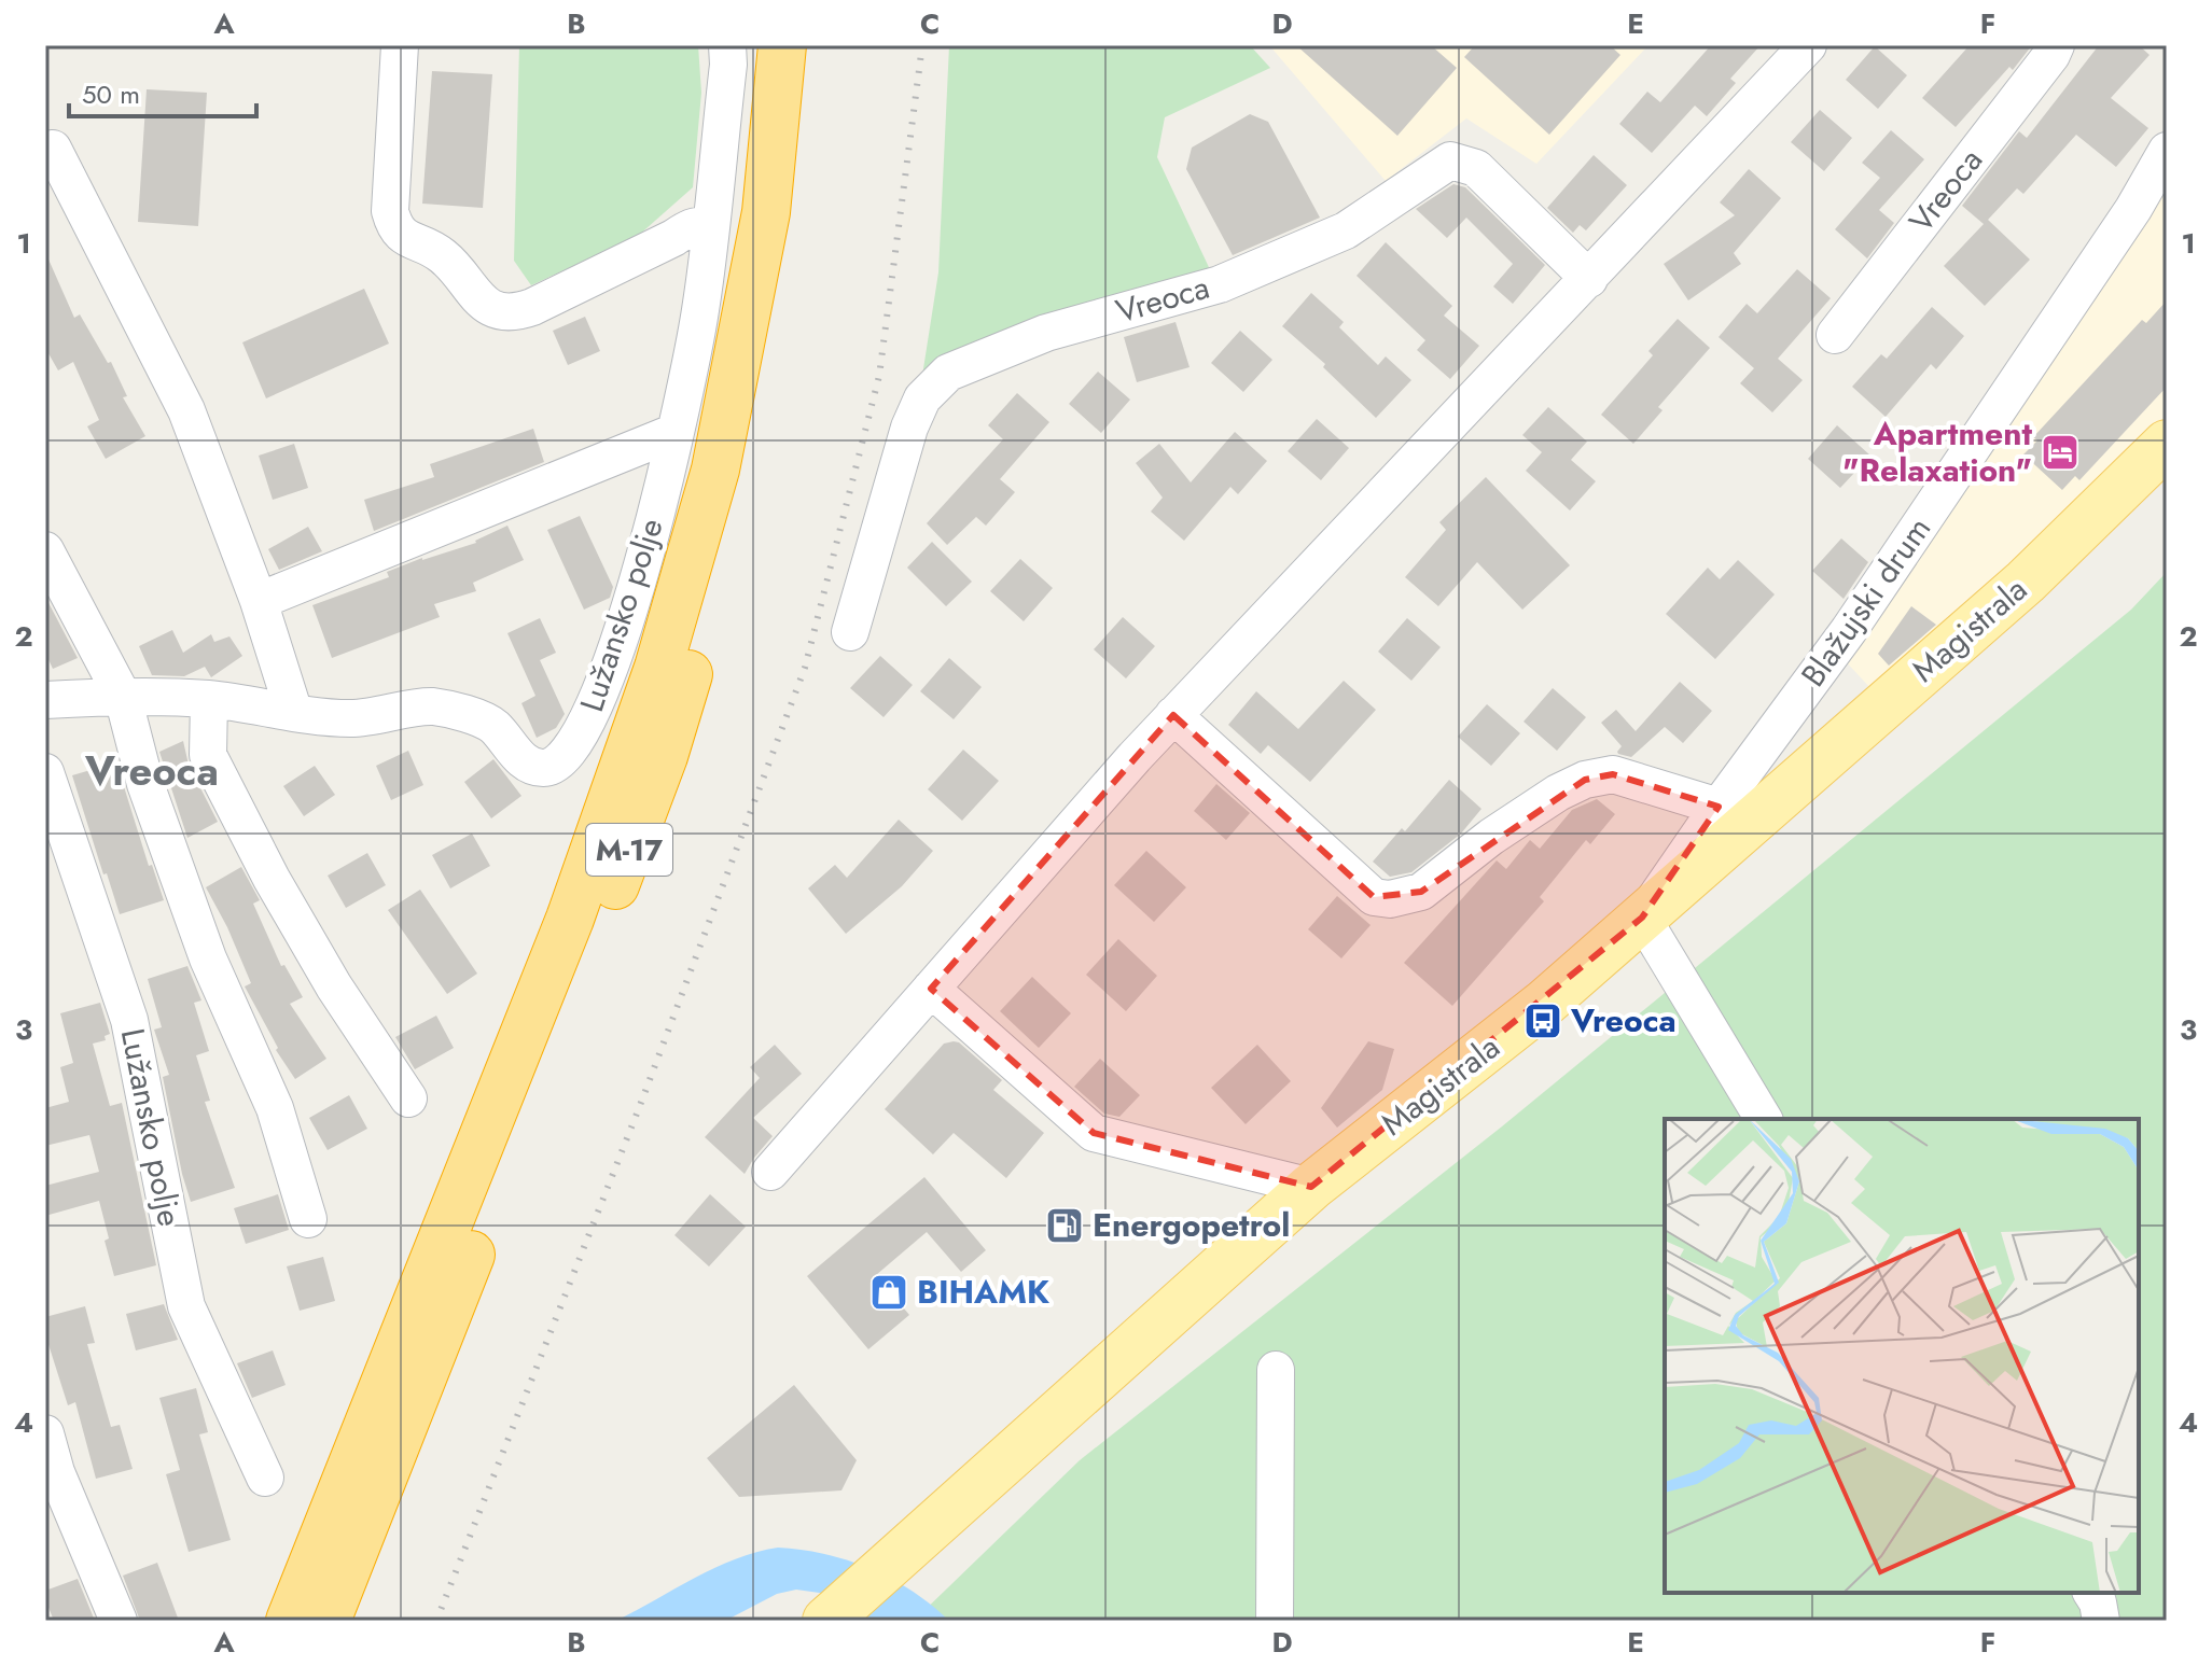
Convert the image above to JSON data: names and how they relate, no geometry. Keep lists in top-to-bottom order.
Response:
{
  "streets": {
    "highway": ["M-17"],
    "main road": ["Magistrala"],
    "street": ["Vreoca", "Blažujski drum", "Lužansko polje"]
  },
  "crossings": [
    ["Blažujski drum", "Magistrala"]
  ],
  "districts": ["Vreoca"],
  "places": {
    "hotel": ["Apartment \"Relaxation\""],
    "bus stop": ["Vreoca"],
    "fuel station": ["Energopetrol"],
    "shop": ["BIHAMK"]
  },
  "scale_bar": "50 m",
  "grid": {
    "columns": [
      "A",
      "B",
      "C",
      "D",
      "E",
      "F"
    ],
    "rows": [
      "1",
      "2",
      "3",
      "4"
    ]
  }
}
